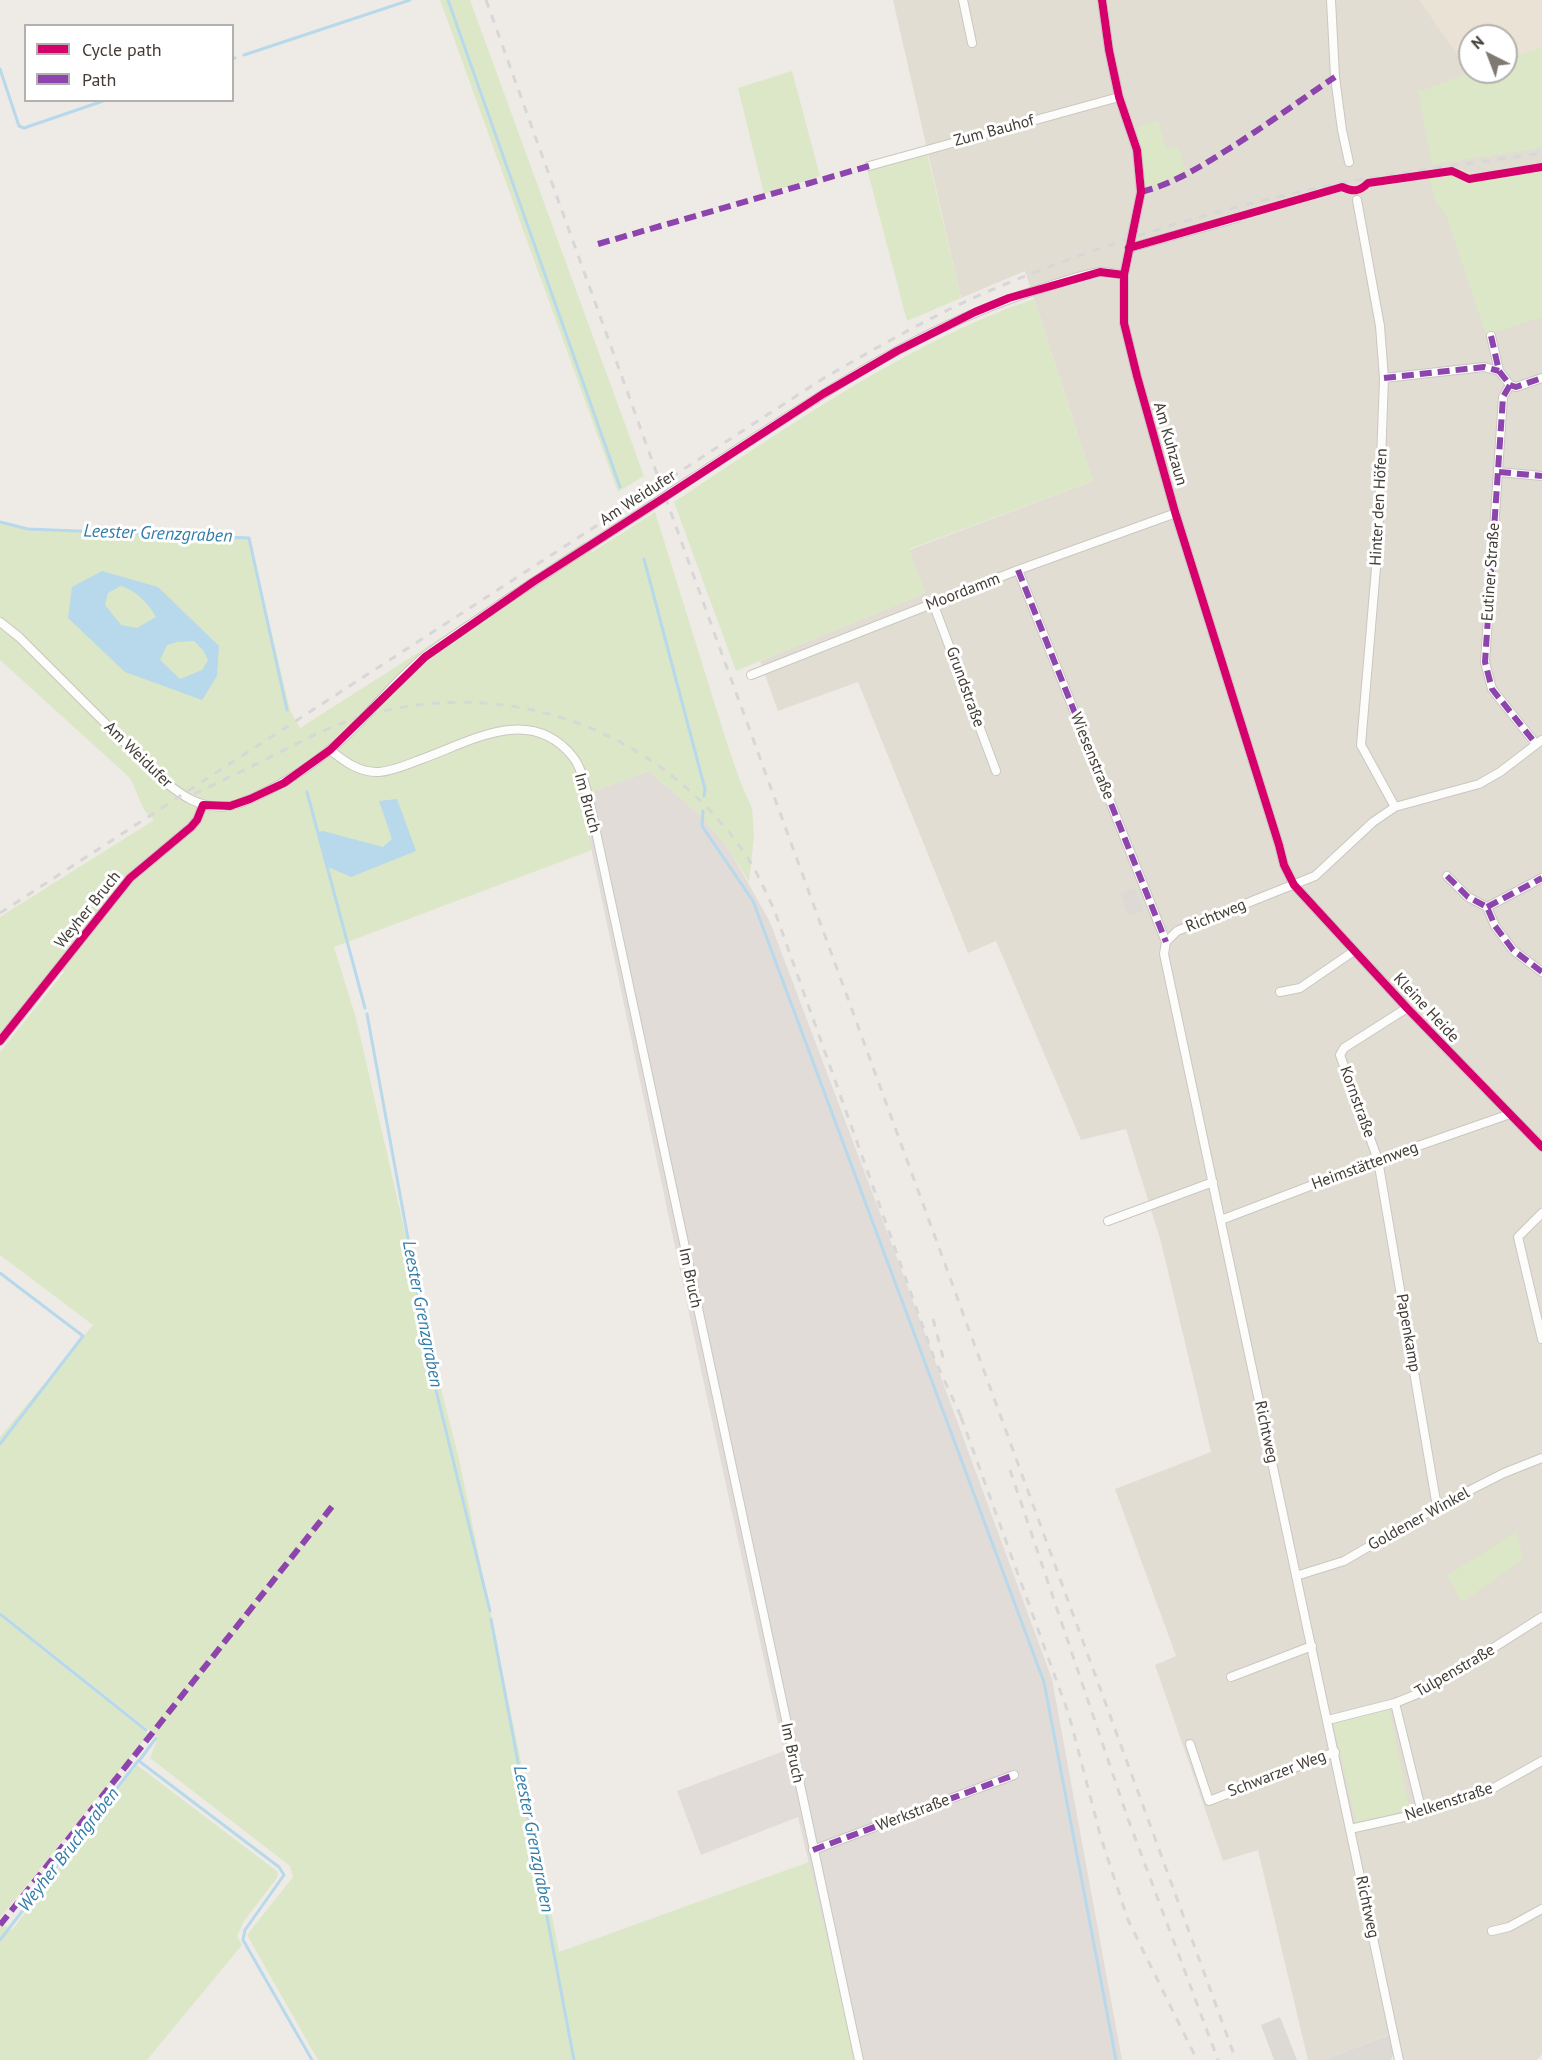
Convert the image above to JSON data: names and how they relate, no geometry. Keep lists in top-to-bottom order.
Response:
{
  "streets": {
    "street": [
      "Zum Bauhof",
      "Am Kuhzaun",
      "Am Weidufer",
      "Hinter den Höfen",
      "Eutiner Straße",
      "Moordamm",
      "Grundstraße",
      "Wiesenstraße",
      "Im Bruch",
      "Weyher Bruch",
      "Richtweg",
      "Kleine Heide",
      "Kornstraße",
      "Heimstättenweg",
      "Papenkamp",
      "Goldener Winkel",
      "Tulpenstraße",
      "Schwarzer Weg",
      "Nelkenstraße",
      "Werkstraße"
    ]
  },
  "crossings": [
    ["Zum Bauhof", "Am Kuhzaun"],
    ["Am Kuhzaun", "Am Weidufer"],
    ["Am Kuhzaun", "Moordamm"],
    ["Am Kuhzaun", "Richtweg"],
    ["Am Kuhzaun", "Kleine Heide"],
    ["Am Weidufer", "Im Bruch"],
    ["Am Weidufer", "Weyher Bruch"],
    ["Hinter den Höfen", "Richtweg"],
    ["Eutiner Straße", "Richtweg"],
    ["Moordamm", "Grundstraße"],
    ["Moordamm", "Wiesenstraße"],
    ["Wiesenstraße", "Richtweg"],
    ["Im Bruch", "Werkstraße"],
    ["Richtweg", "Kleine Heide"],
    ["Richtweg", "Heimstättenweg"],
    ["Richtweg", "Goldener Winkel"],
    ["Richtweg", "Tulpenstraße"],
    ["Richtweg", "Schwarzer Weg"],
    ["Richtweg", "Nelkenstraße"],
    ["Kleine Heide", "Kornstraße"],
    ["Kleine Heide", "Heimstättenweg"],
    ["Kornstraße", "Heimstättenweg"],
    ["Kornstraße", "Papenkamp"],
    ["Heimstättenweg", "Papenkamp"],
    ["Papenkamp", "Goldener Winkel"]
  ],
  "water": ["Leester Grenzgraben", "Weyher Bruchgraben"],
  "legend": ["Cycle path", "Path"],
  "north": "top left"
}
